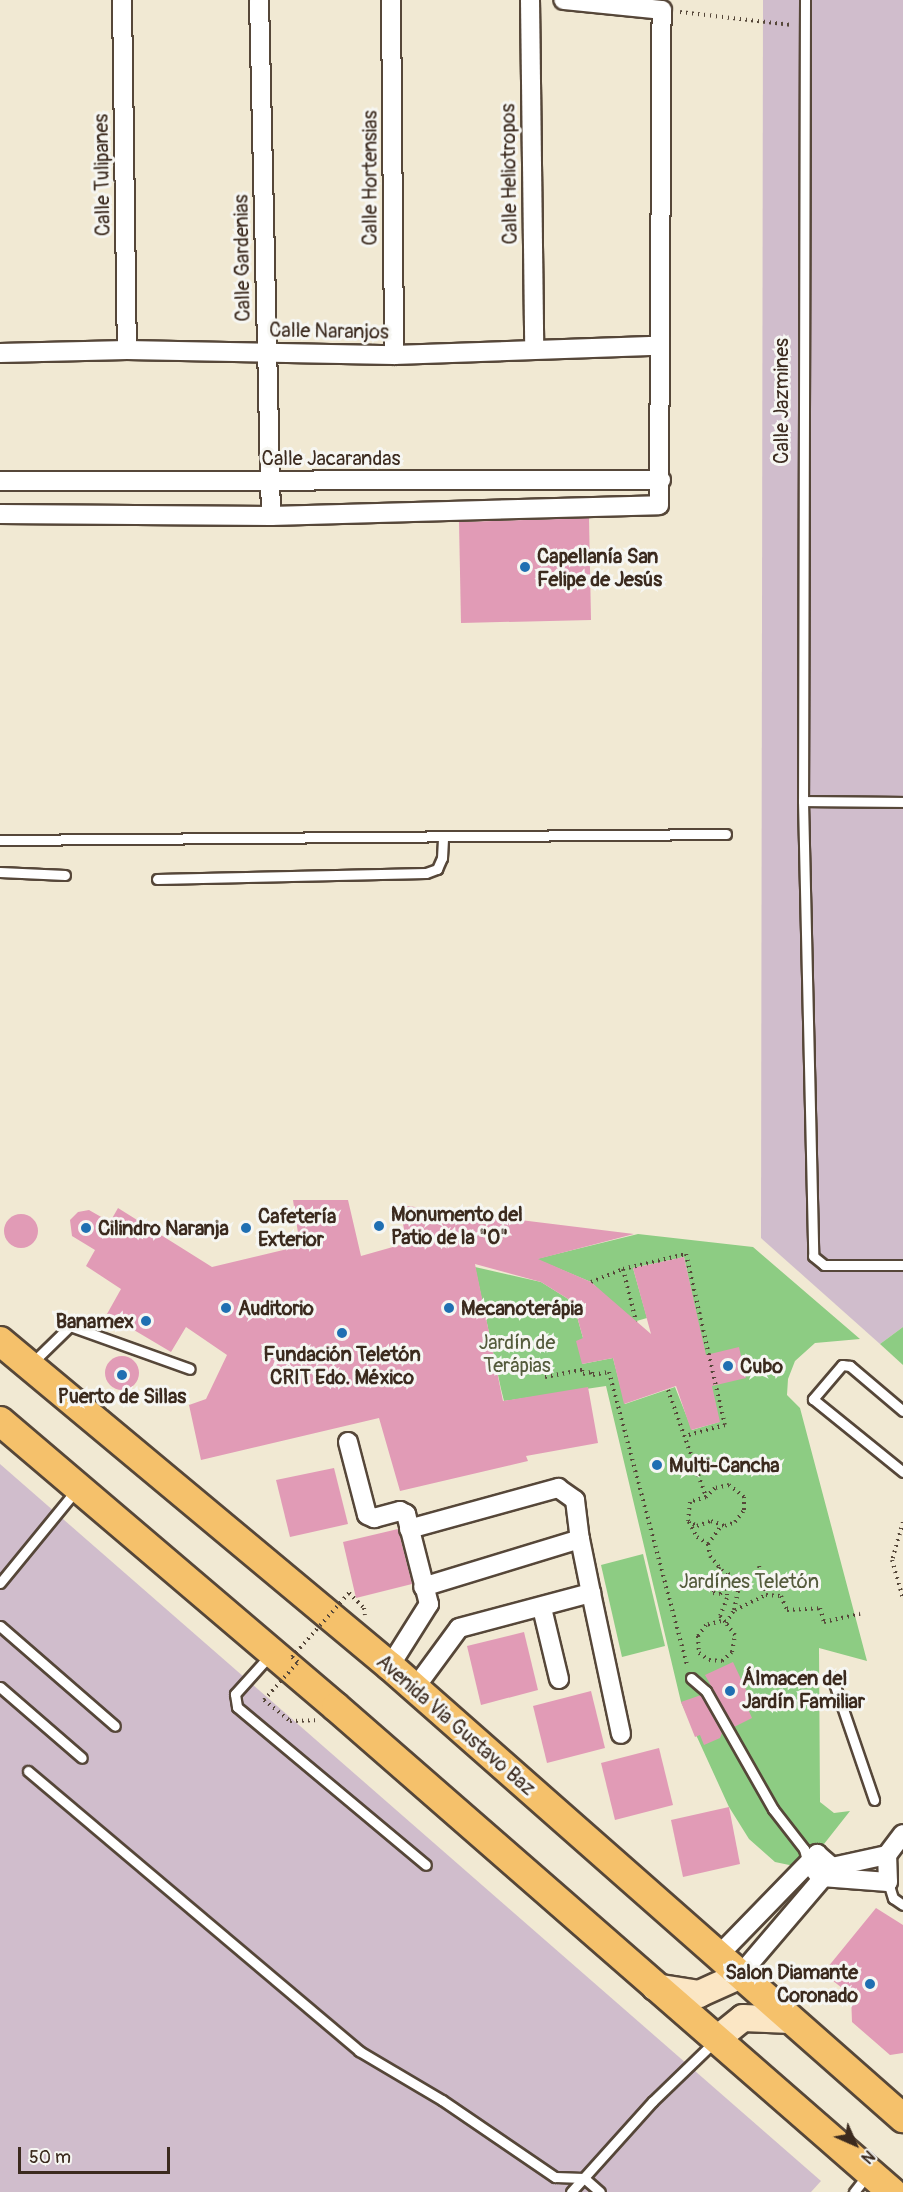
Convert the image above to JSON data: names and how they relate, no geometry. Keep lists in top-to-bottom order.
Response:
{
  "streets": {
    "main road": ["Avenida Via Gustavo Baz"],
    "street": [
      "Calle Heliotropos",
      "Calle Tulipanes",
      "Calle Hortensias",
      "Calle Gardenias",
      "Calle Naranjos",
      "Calle Jacarandas"
    ],
    "lane": ["Calle Jazmines"]
  },
  "crossings": [
    ["Calle Heliotropos", "Calle Naranjos"],
    ["Calle Tulipanes", "Calle Naranjos"],
    ["Calle Hortensias", "Calle Naranjos"],
    ["Calle Gardenias", "Calle Naranjos"],
    ["Calle Gardenias", "Calle Jacarandas"]
  ],
  "parks": ["Jardín de Terápias", "Jardínes Teletón"],
  "places": [
    "Capellanía San Felipe de Jesús",
    "Monumento del Patio de la \"O\"",
    "Cilindro Naranja",
    "Cafetería Exterior",
    "Auditorio",
    "Mecanoterápia",
    "Banamex",
    "Fundación Teletón CRIT Edo. México",
    "Cubo",
    "Puerto de Sillas",
    "Multi-Cancha",
    "Álmacen del Jardín Familiar",
    "Salon Diamante Coronado"
  ],
  "scale_bar": "50 m",
  "north": "bottom right"
}
